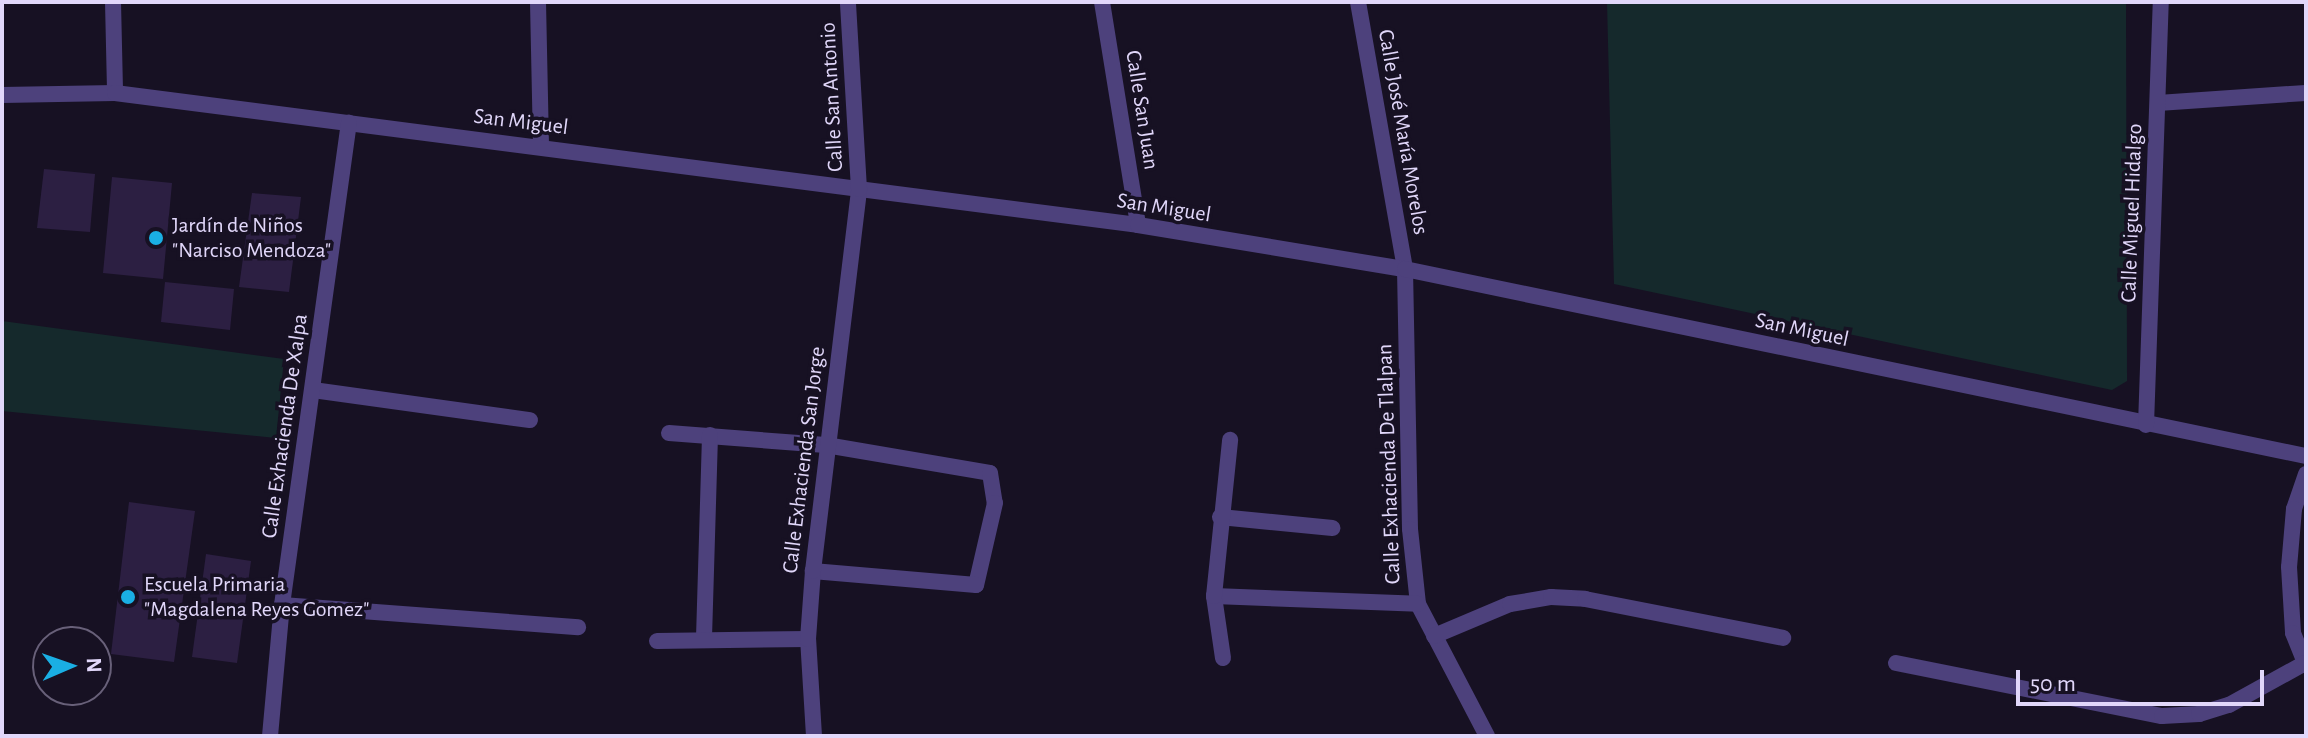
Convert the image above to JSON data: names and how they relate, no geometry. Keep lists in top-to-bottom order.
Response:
{
  "streets": {
    "street": [
      "Calle San Antonio",
      "Calle San Juan",
      "San Miguel",
      "Calle José María Morelos",
      "Calle Miguel Hidalgo",
      "Calle Exhacienda De Xalpa",
      "Calle Exhacienda San Jorge",
      "Calle Exhacienda De Tlalpan"
    ]
  },
  "crossings": [
    ["Calle San Antonio", "San Miguel"],
    ["Calle San Antonio", "Calle Exhacienda San Jorge"],
    ["Calle San Juan", "San Miguel"],
    ["San Miguel", "Calle José María Morelos"],
    ["San Miguel", "Calle Miguel Hidalgo"],
    ["San Miguel", "Calle Exhacienda De Xalpa"],
    ["San Miguel", "Calle Exhacienda San Jorge"],
    ["San Miguel", "Calle Exhacienda De Tlalpan"],
    ["Calle José María Morelos", "Calle Exhacienda De Tlalpan"]
  ],
  "places": ["Jardín de Niños \"Narciso Mendoza\"", "Escuela Primaria \"Magdalena Reyes Gomez\""],
  "scale_bar": "50 m",
  "north": "right"
}
